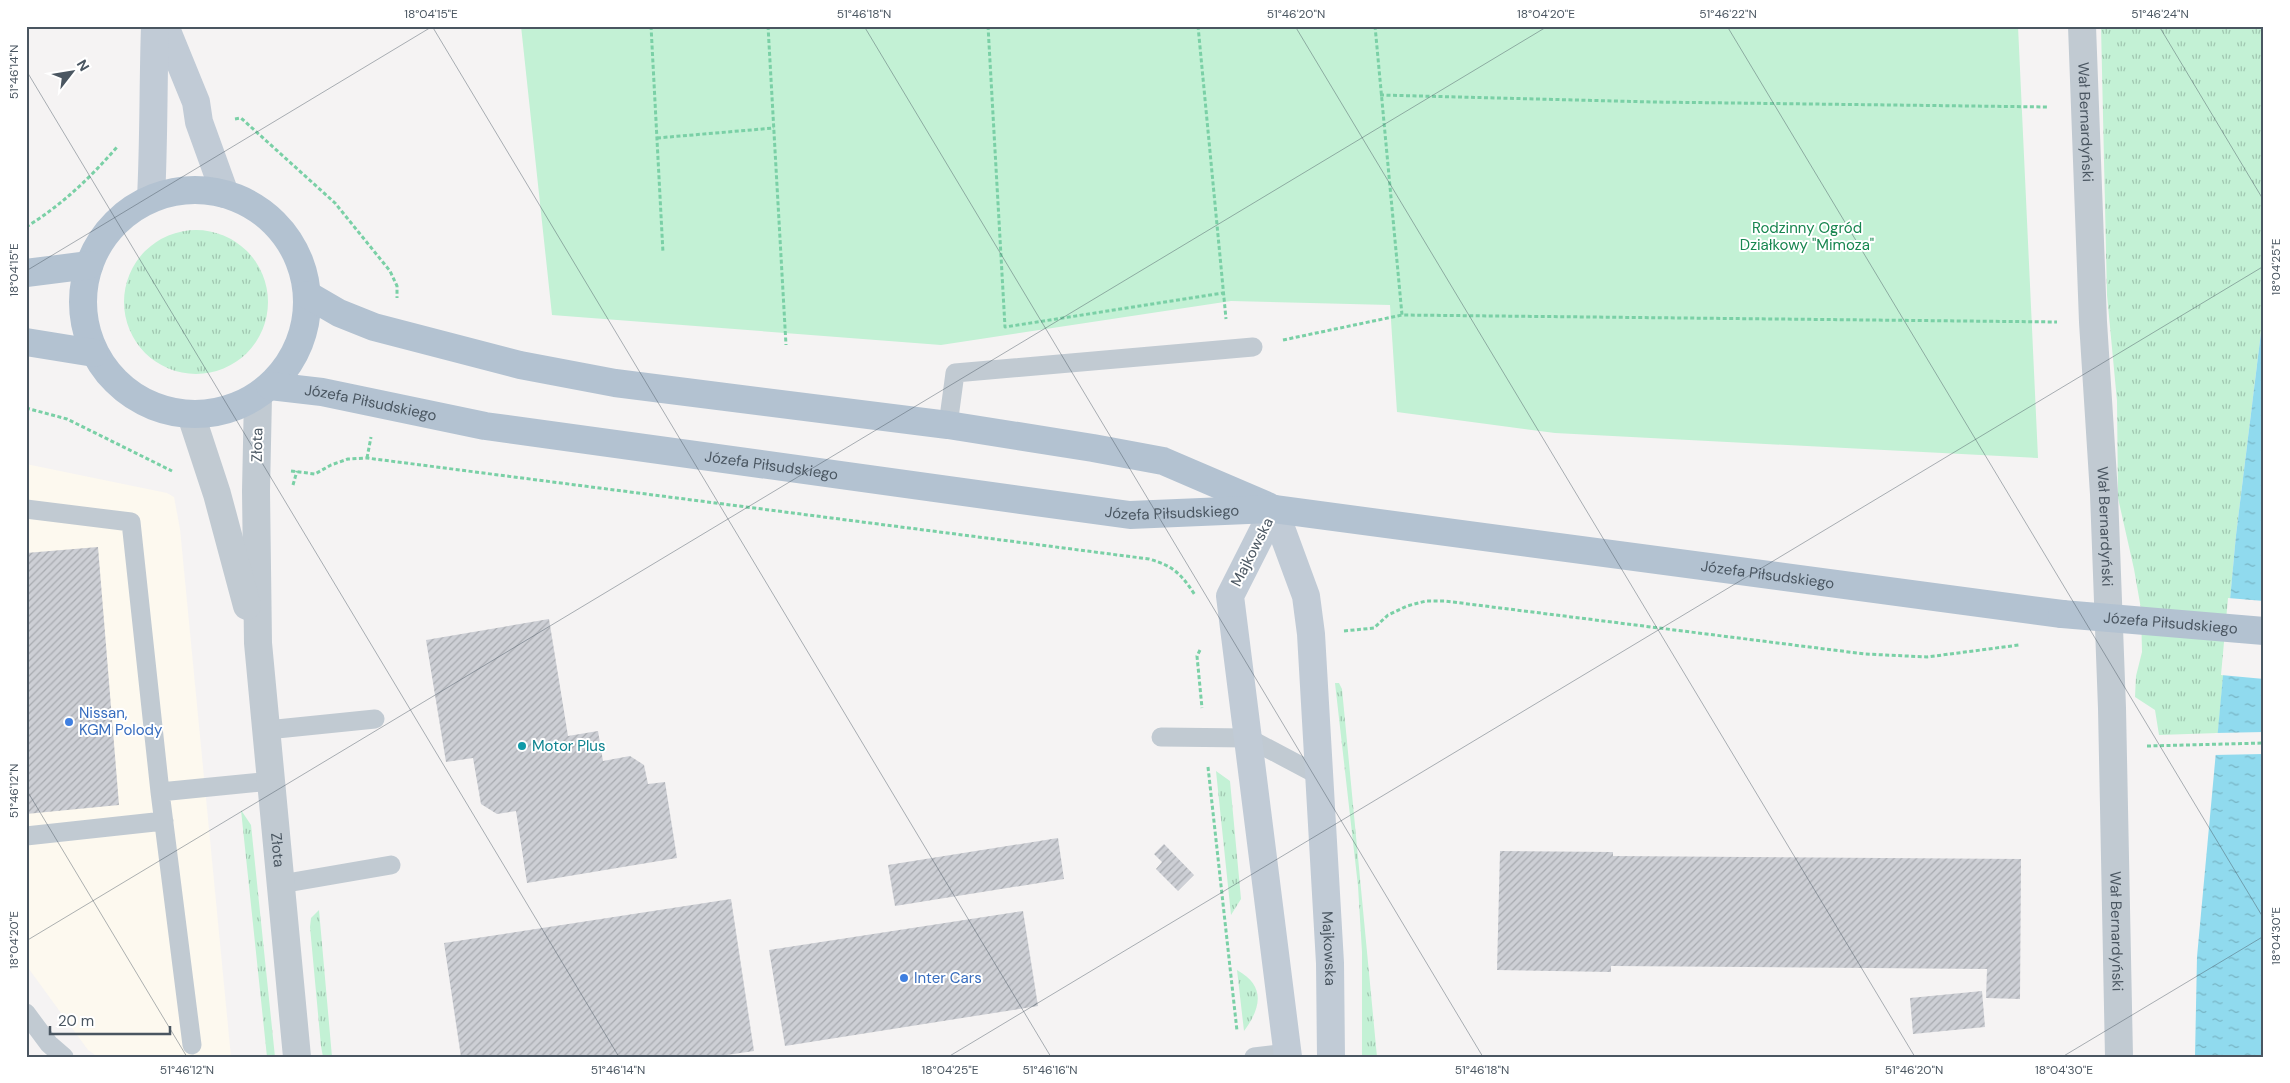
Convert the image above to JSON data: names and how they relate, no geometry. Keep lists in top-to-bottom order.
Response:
{
  "streets": {
    "main road": ["Józefa Piłsudskiego", "Majkowska"],
    "street": ["Wał Bernardyński", "Złota"]
  },
  "crossings": [
    ["Józefa Piłsudskiego", "Złota"],
    ["Józefa Piłsudskiego", "Majkowska"]
  ],
  "parks": ["Rodzinny Ogród Działkowy \"Mimoza\""],
  "places": ["Nissan, KGM Polody", "Motor Plus", "Inter Cars"],
  "scale_bar": "20 m",
  "north": "top right",
  "coordinates": [
    "18°04'15\"E",
    "51°46'18\"N",
    "51°46'20\"N",
    "18°04'20\"E",
    "51°46'22\"N",
    "51°46'24\"N",
    "51°46'14\"N",
    "18°04'25\"E",
    "51°46'12\"N",
    "18°04'30\"E",
    "51°46'16\"N"
  ]
}
